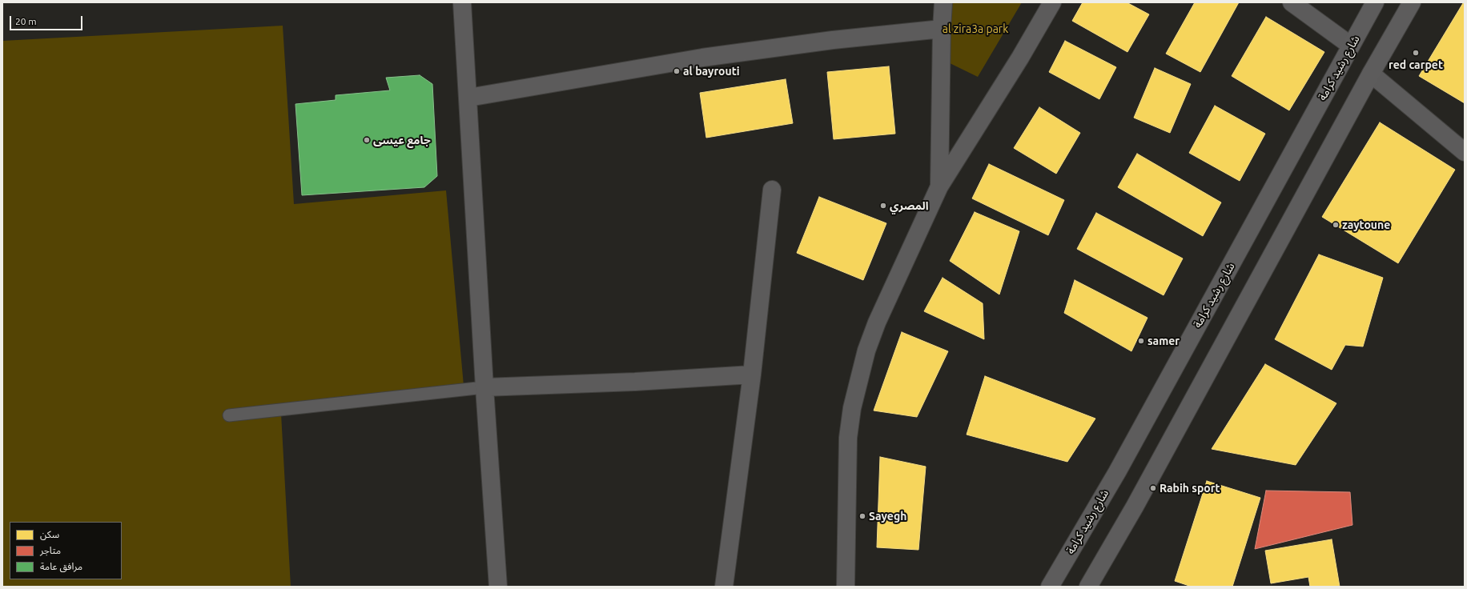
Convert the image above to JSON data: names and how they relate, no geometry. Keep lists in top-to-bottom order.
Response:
{
  "streets": {
    "street": ["شارع رشيد كرامة"]
  },
  "parks": ["al zira3a park"],
  "places": [
    "red carpet",
    "al bayrouti",
    "جامع عيسى",
    "المصري",
    "zaytoune",
    "samer",
    "Rabih sport",
    "Sayegh"
  ],
  "legend": ["سكن", "متاجر", "مرافق عامة"],
  "scale_bar": "20 m"
}
